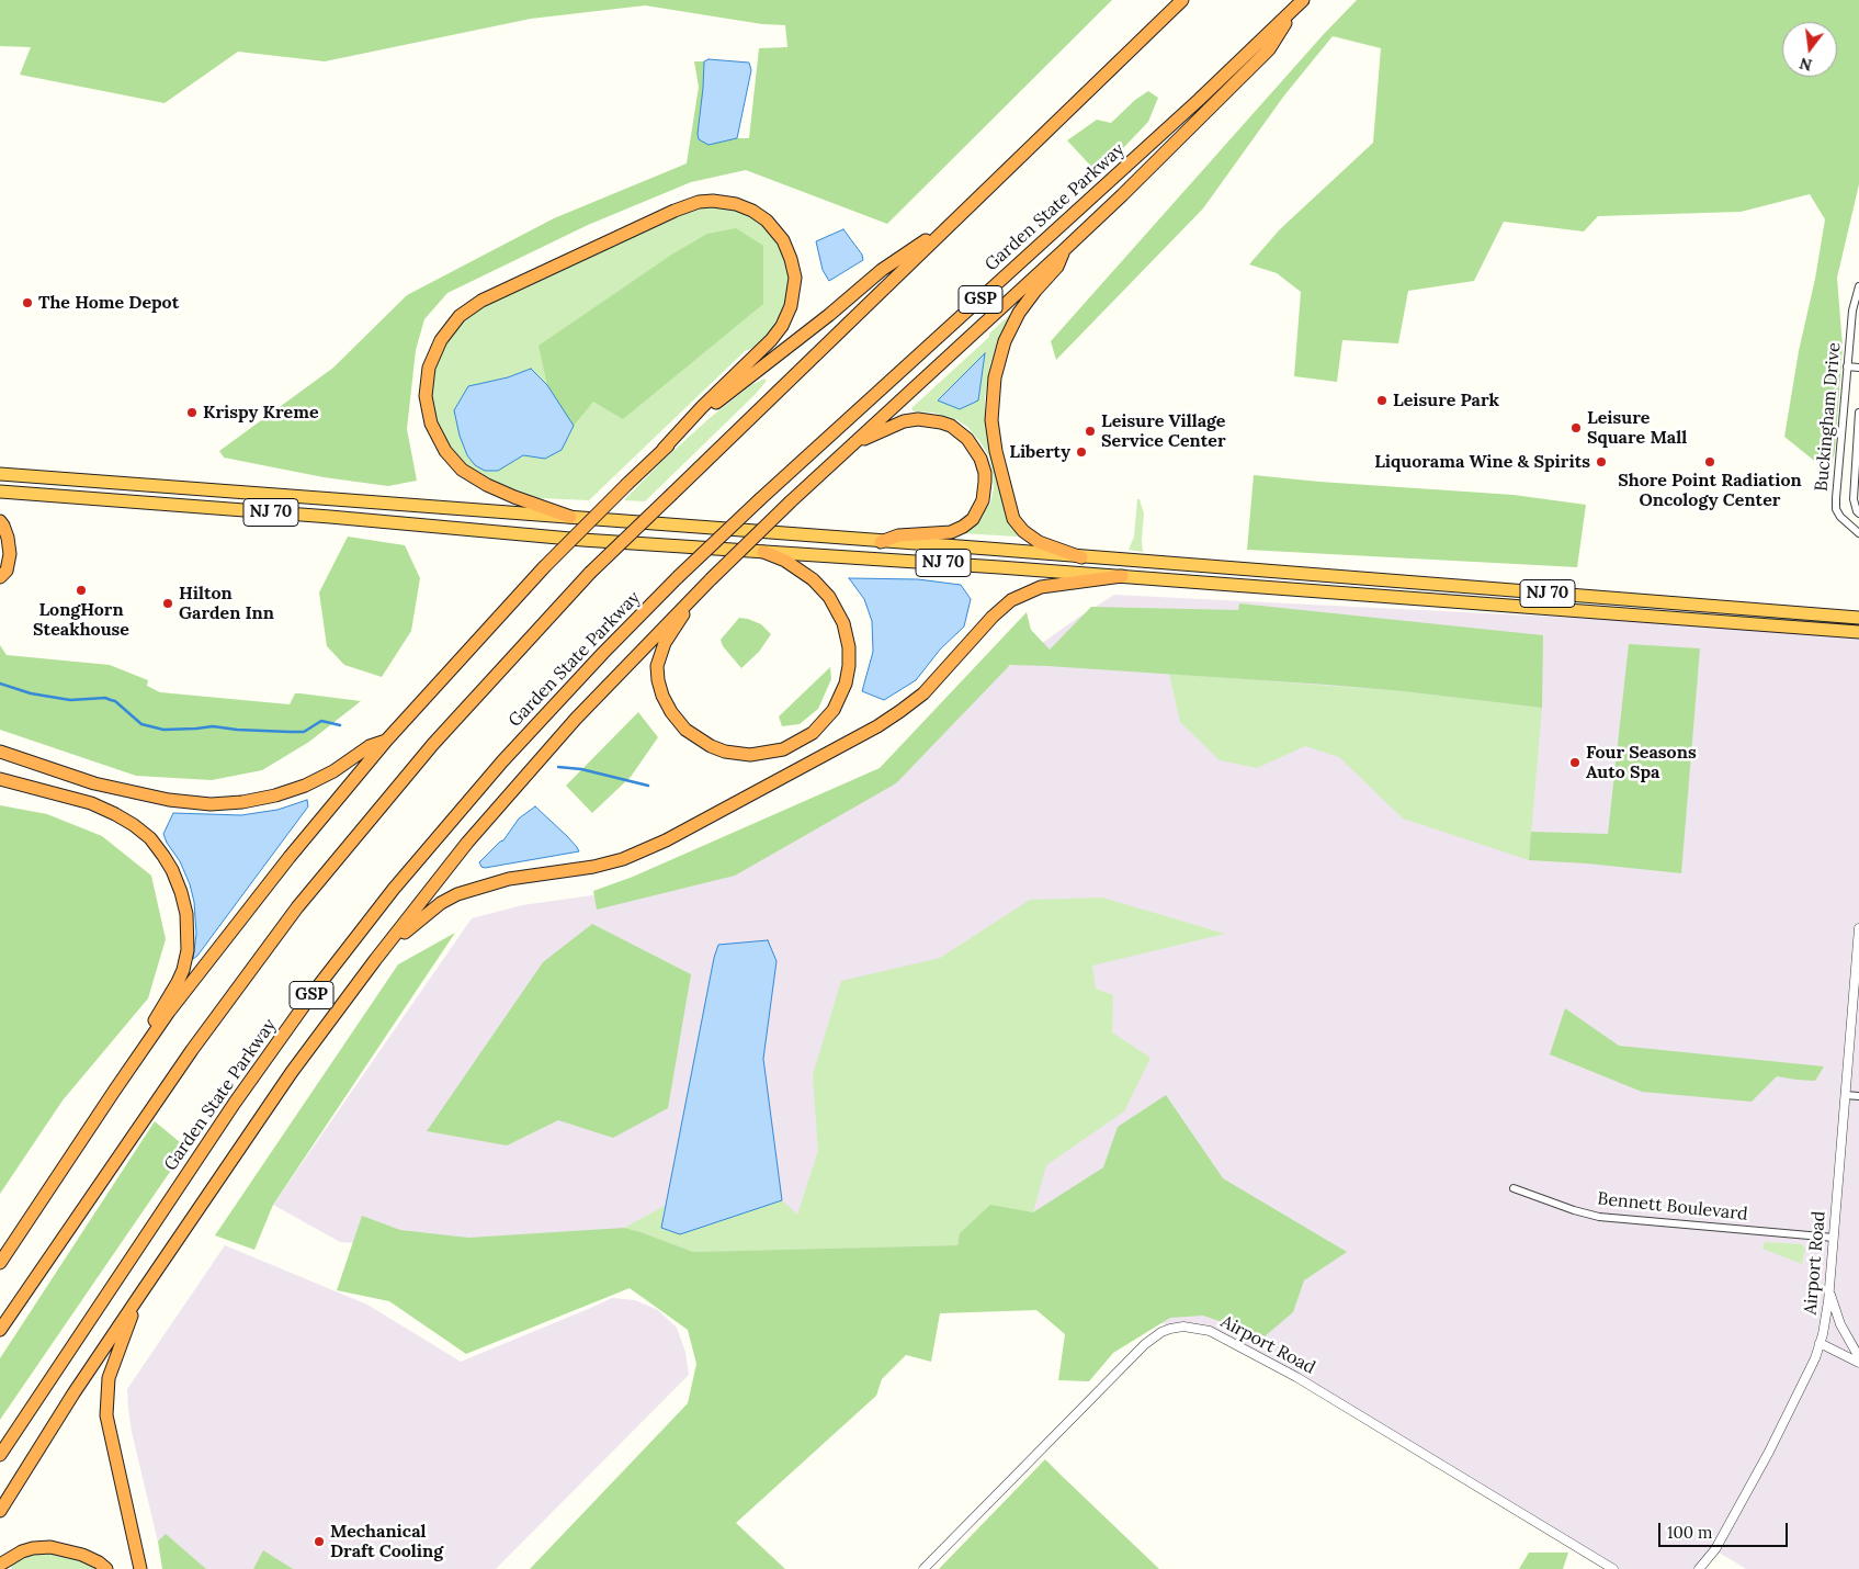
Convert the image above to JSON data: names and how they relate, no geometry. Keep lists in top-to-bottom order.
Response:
{
  "streets": {
    "highway": ["Garden State Parkway", "GSP", "NJ 70"],
    "street": ["Buckingham Drive", "Bennett Boulevard", "Airport Road"]
  },
  "crossings": [
    ["Bennett Boulevard", "Airport Road"]
  ],
  "places": [
    "The Home Depot",
    "Leisure Park",
    "Krispy Kreme",
    "Leisure Square Mall",
    "Leisure Village Service Center",
    "Liberty",
    "Liquorama Wine & Spirits",
    "Shore Point Radiation Oncology Center",
    "LongHorn Steakhouse",
    "Hilton Garden Inn",
    "Four Seasons Auto Spa",
    "Mechanical Draft Cooling"
  ],
  "scale_bar": "100 m",
  "north": "bottom"
}
